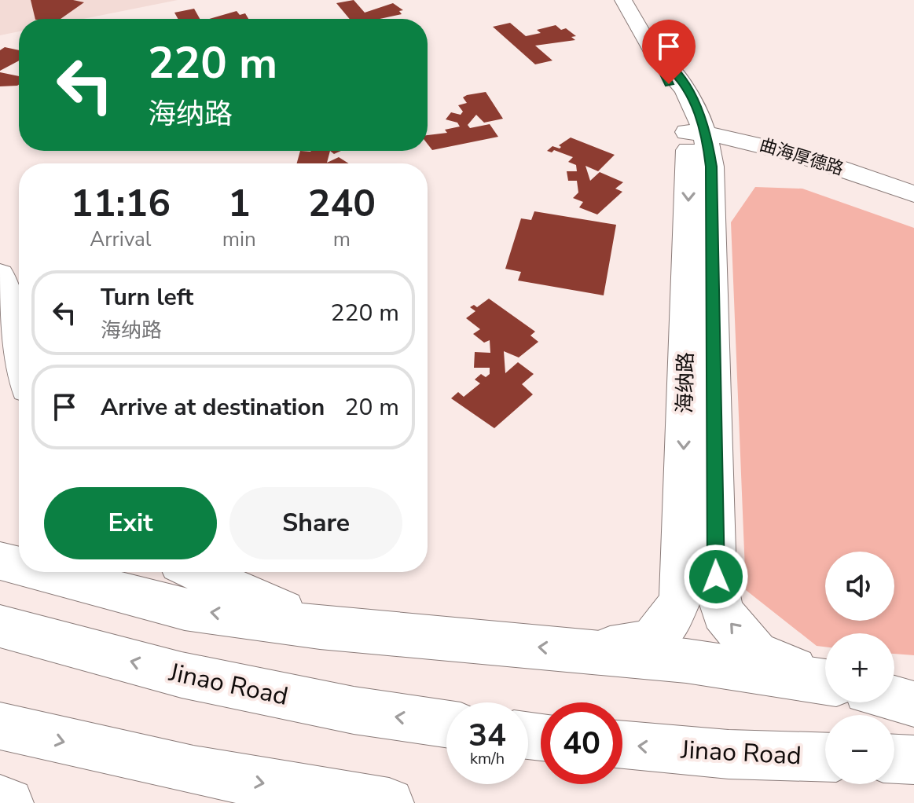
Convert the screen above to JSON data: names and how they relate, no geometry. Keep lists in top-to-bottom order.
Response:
{
  "streets": {
    "main road": ["曲海厚德路", "海纳路", "Jinao Road"]
  },
  "crossings": [
    ["曲海厚德路", "海纳路"]
  ],
  "page": {
    "turn": ["220 m", "海纳路"],
    "eta": [
      "11:16",
      "Arrival",
      "1",
      "min",
      "240",
      "m"
    ],
    "list": [
      {
        "name": "Turn left",
        "note": "海纳路",
        "value": "220 m"
      },
      {
        "name": "Arrive at destination",
        "value": "20 m"
      }
    ],
    "buttons": ["Exit", "Share"],
    "map_buttons": ["+", "−"],
    "speed": "34 km/h",
    "limit": "40"
  }
}
